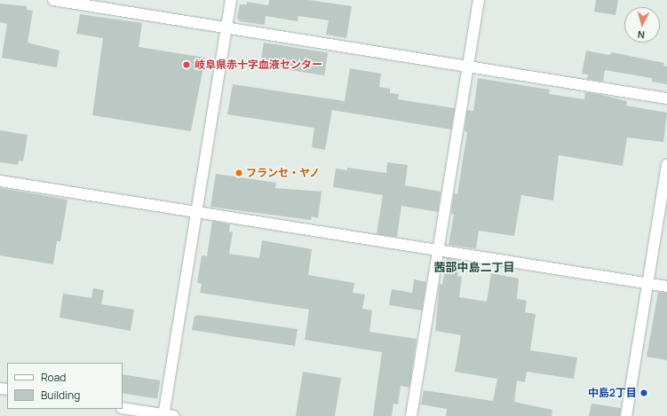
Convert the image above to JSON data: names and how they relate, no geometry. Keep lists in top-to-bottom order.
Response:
{
  "districts": ["茜部中島二丁目"],
  "places": ["岐阜県赤十字血液センター", "フランセ・ヤノ", "中島2丁目"],
  "legend": ["Road", "Building"],
  "north": "bottom"
}
